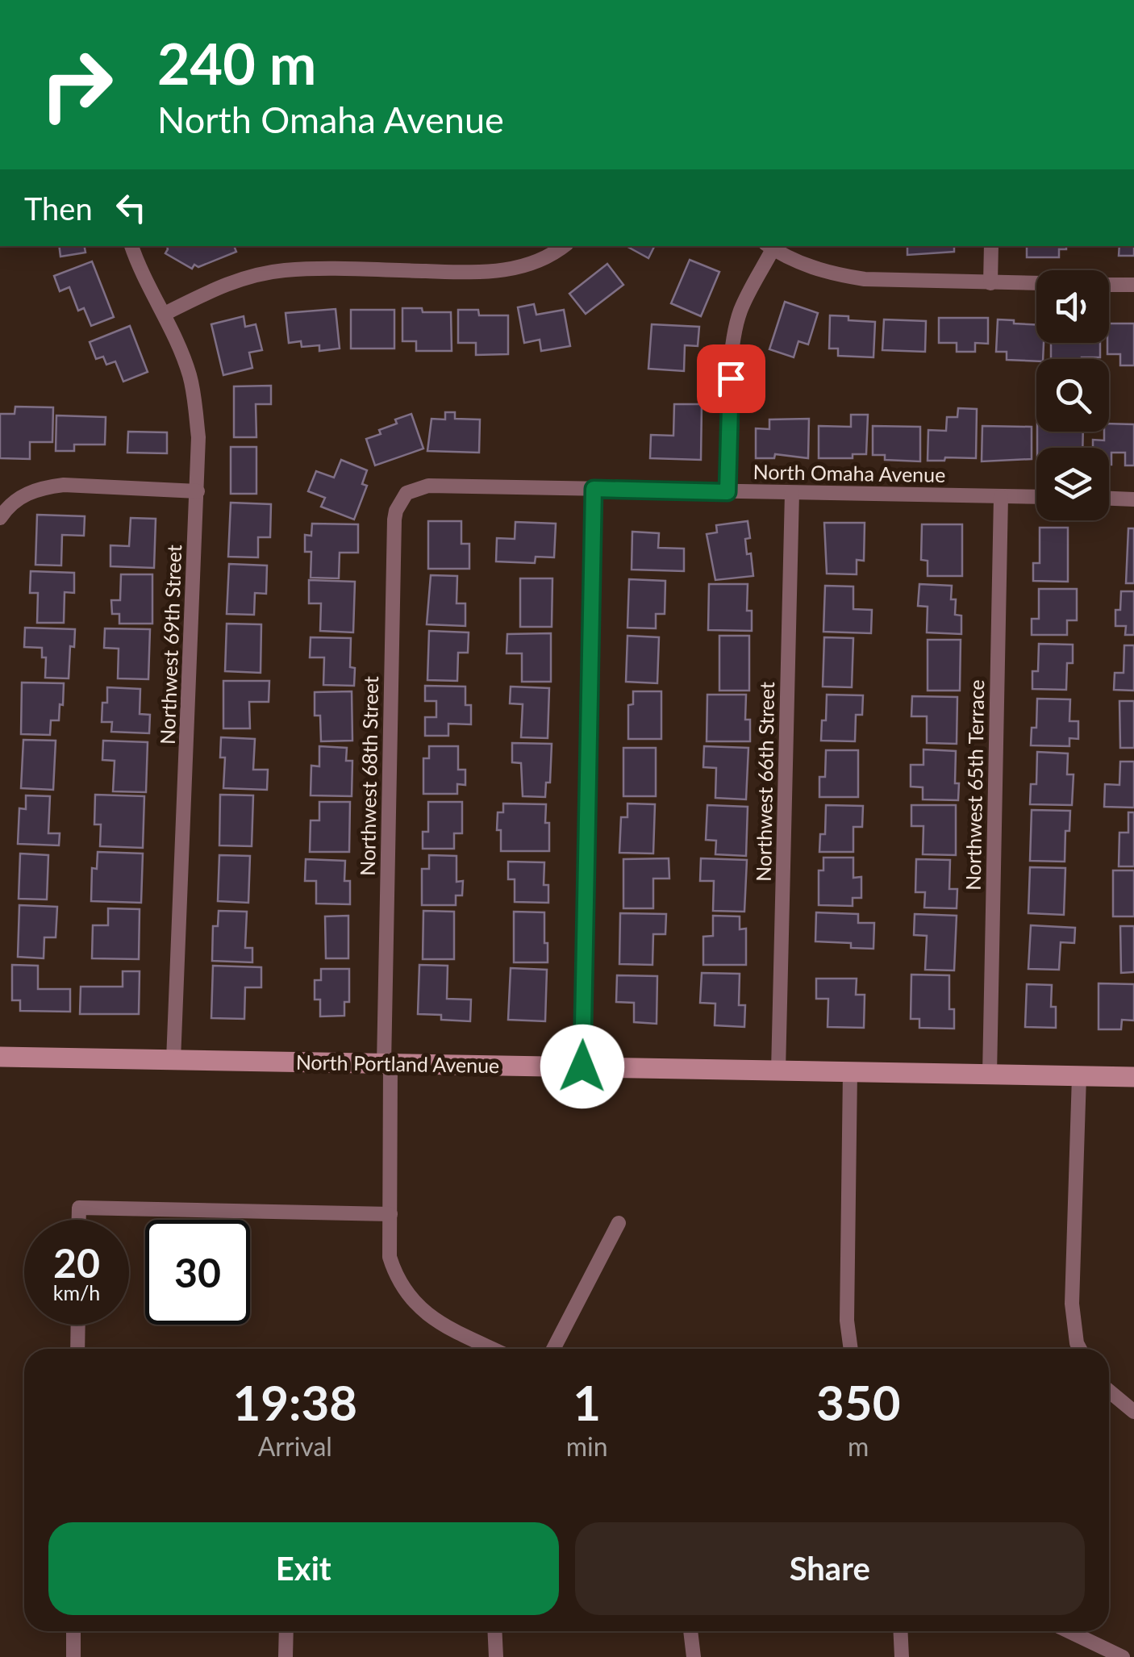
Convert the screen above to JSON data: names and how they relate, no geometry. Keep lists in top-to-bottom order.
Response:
{
  "streets": {
    "street": [
      "North Omaha Avenue",
      "Northwest 69th Street",
      "Northwest 68th Street",
      "Northwest 66th Street",
      "Northwest 65th Terrace",
      "North Portland Avenue"
    ]
  },
  "crossings": [
    ["North Omaha Avenue", "Northwest 68th Street"],
    ["North Omaha Avenue", "Northwest 66th Street"],
    ["North Omaha Avenue", "Northwest 65th Terrace"],
    ["Northwest 69th Street", "North Portland Avenue"],
    ["Northwest 68th Street", "North Portland Avenue"],
    ["Northwest 66th Street", "North Portland Avenue"],
    ["Northwest 65th Terrace", "North Portland Avenue"]
  ],
  "page": {
    "turn": ["240 m", "North Omaha Avenue"],
    "then": "Then",
    "speed": "20 km/h",
    "limit": "30",
    "eta": [
      "19:38",
      "Arrival",
      "1",
      "min",
      "350",
      "m"
    ],
    "buttons": ["Exit", "Share"]
  }
}
